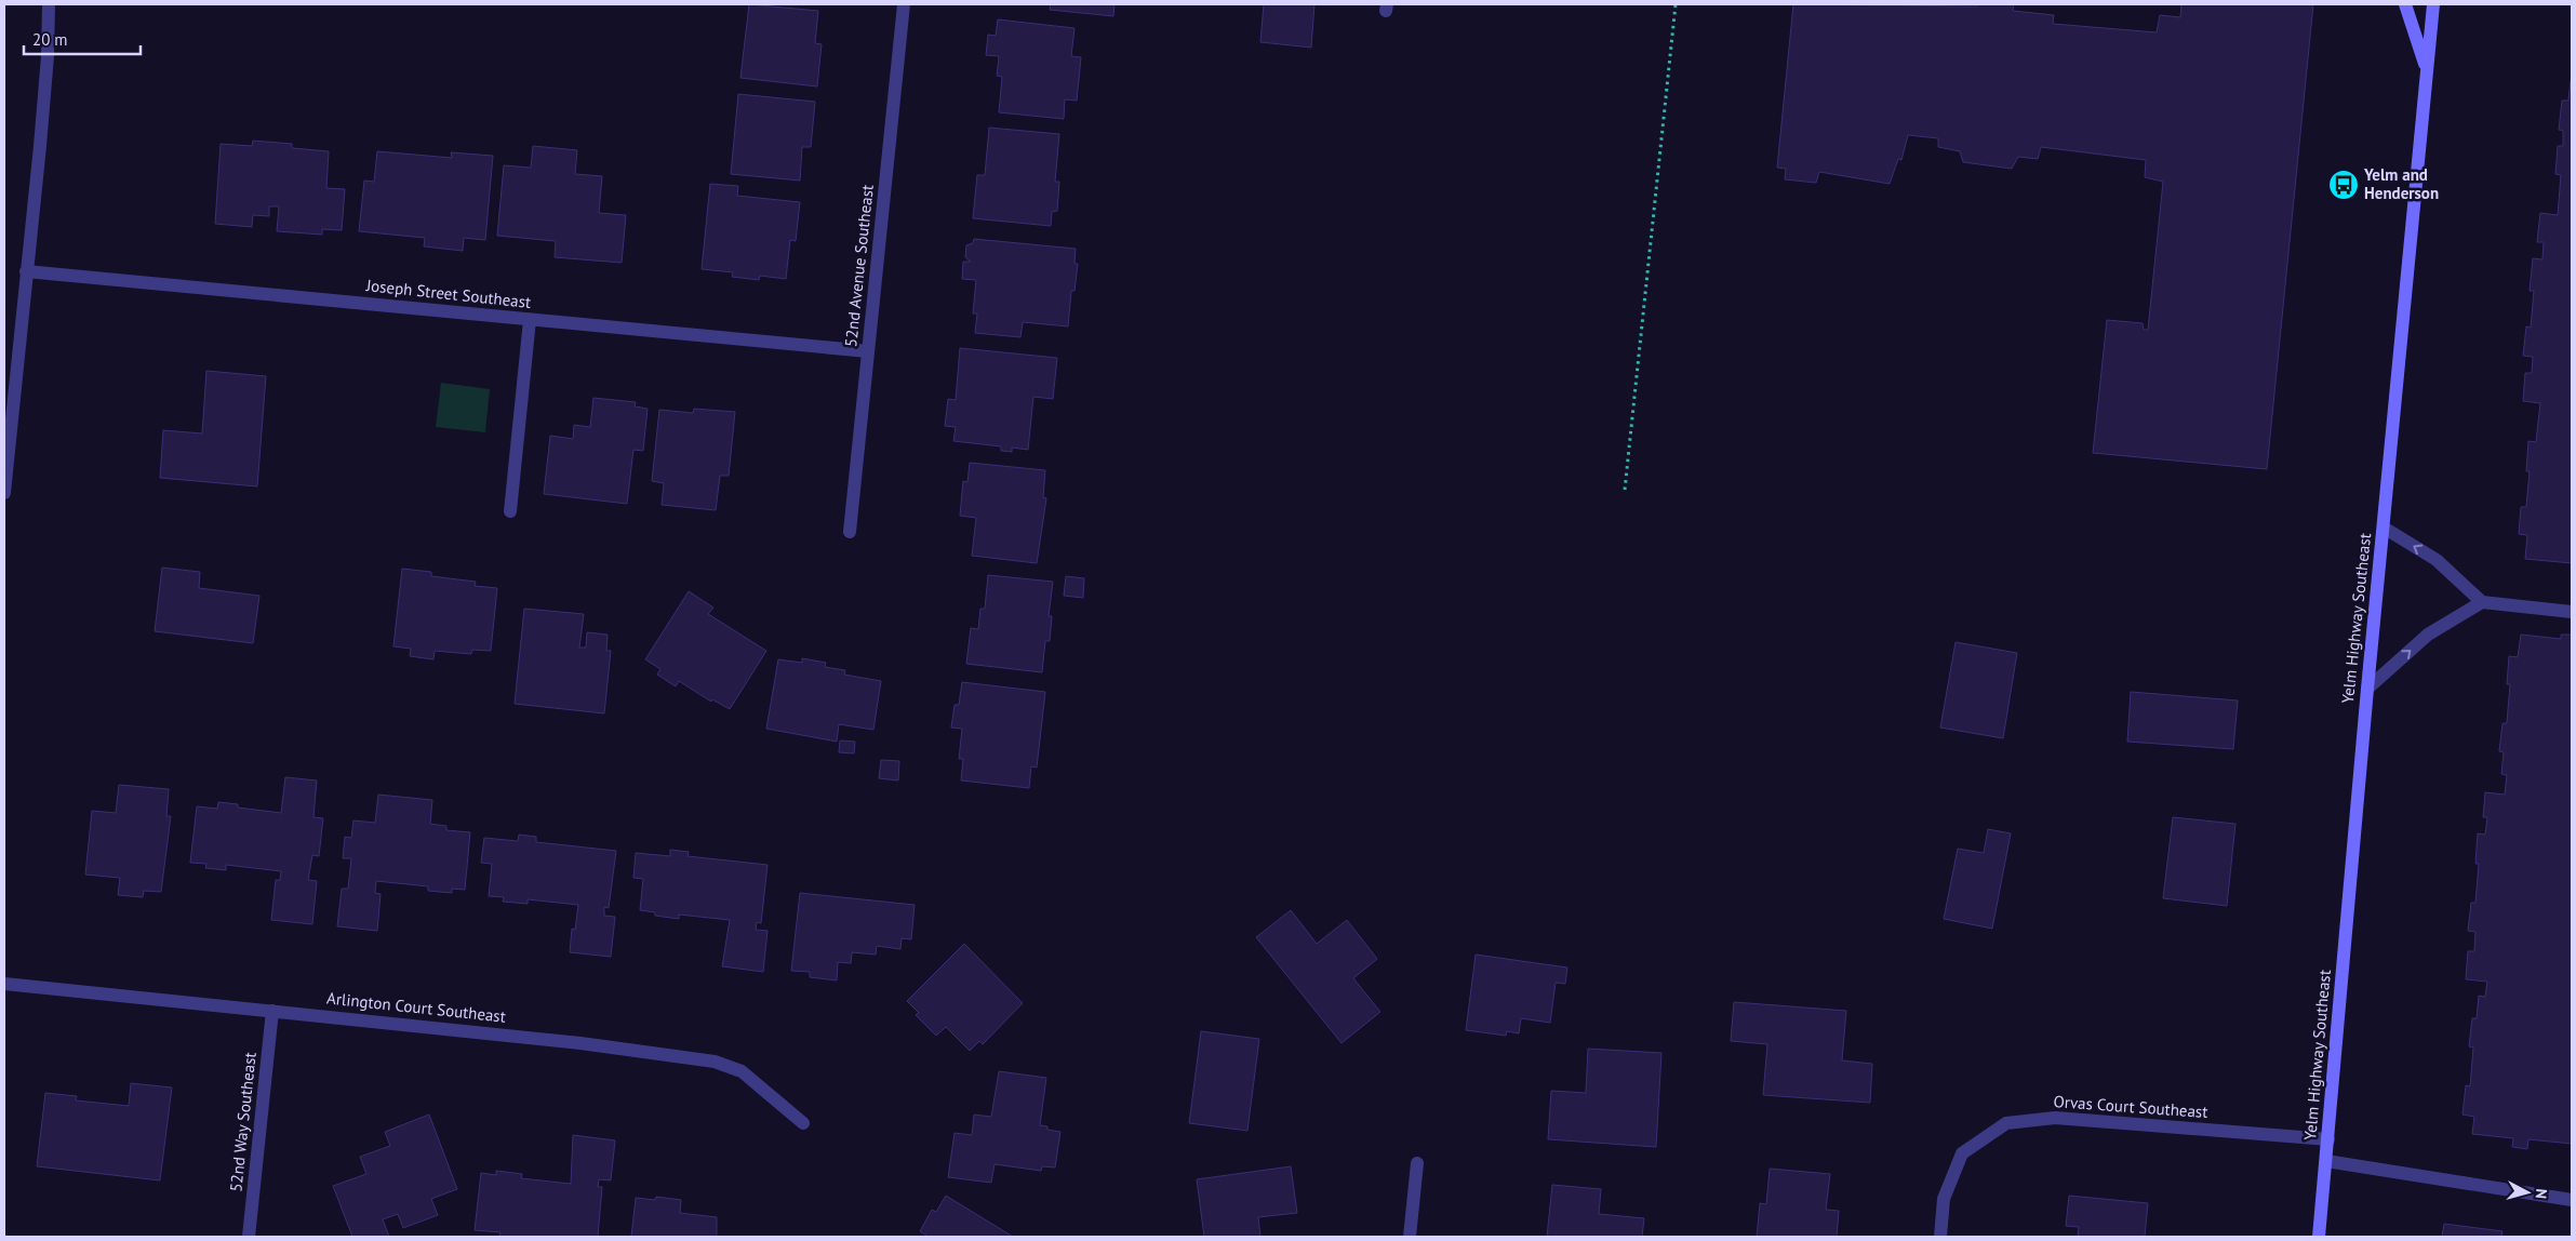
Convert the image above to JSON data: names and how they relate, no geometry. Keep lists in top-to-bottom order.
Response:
{
  "streets": {
    "main road": ["Yelm Highway Southeast"],
    "street": [
      "52nd Avenue Southeast",
      "Joseph Street Southeast",
      "Arlington Court Southeast",
      "Orvas Court Southeast",
      "52nd Way Southeast"
    ]
  },
  "crossings": [
    ["52nd Avenue Southeast", "Joseph Street Southeast"],
    ["Yelm Highway Southeast", "Orvas Court Southeast"],
    ["Arlington Court Southeast", "52nd Way Southeast"]
  ],
  "places": {
    "bus stop": ["Yelm and Henderson"]
  },
  "scale_bar": "20 m",
  "north": "right"
}
